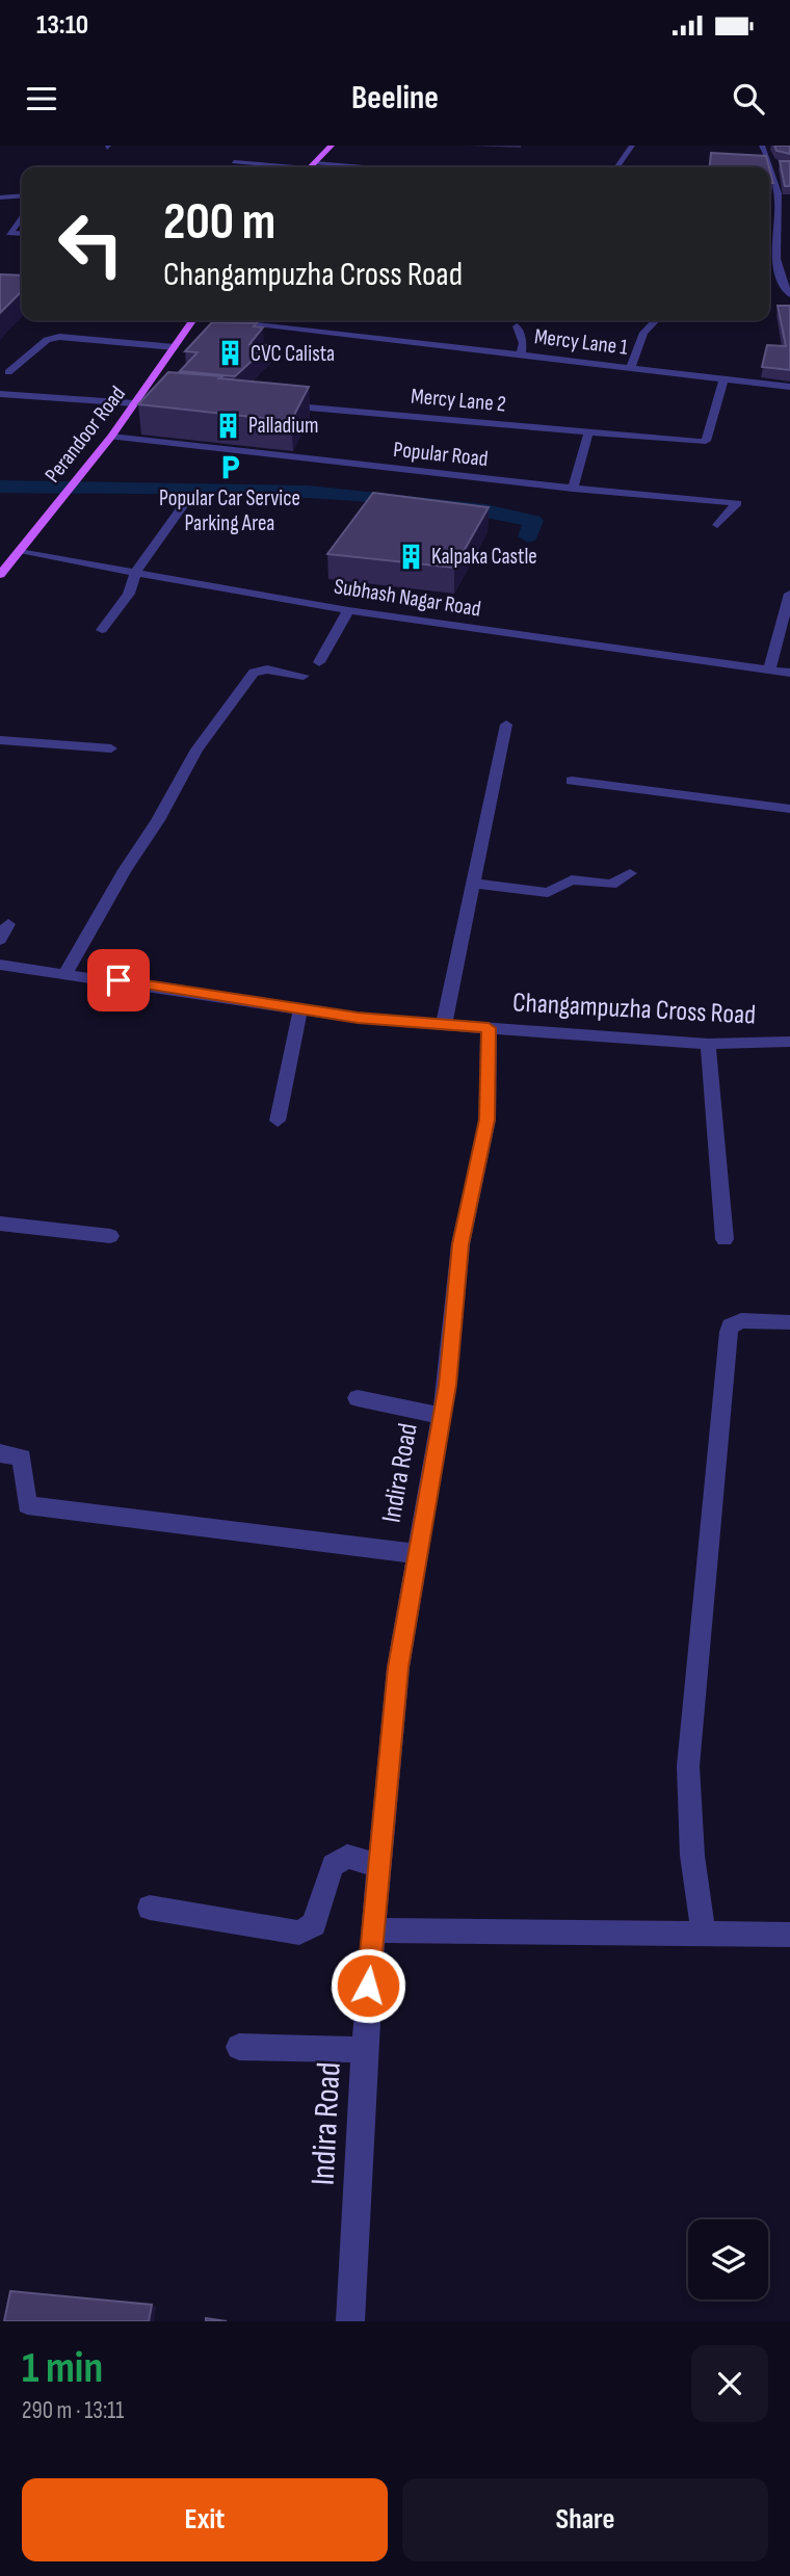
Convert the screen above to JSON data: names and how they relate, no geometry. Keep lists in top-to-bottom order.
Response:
{
  "streets": {
    "main road": ["Perandoor Road"],
    "street": [
      "Mercy Lane 1",
      "Mercy Lane 2",
      "Popular Road",
      "Subhash Nagar Road",
      "Changampuzha Cross Road",
      "Indira Road"
    ]
  },
  "crossings": [
    ["Mercy Lane 1", "Mercy Lane 2"],
    ["Perandoor Road", "Popular Road"],
    ["Perandoor Road", "Subhash Nagar Road"],
    ["Changampuzha Cross Road", "Indira Road"]
  ],
  "places": {
    "building": ["CVC Calista", "Palladium", "Kalpaka Castle"],
    "parking": ["Popular Car Service Parking Area"]
  },
  "page": {
    "status": "13:10",
    "header": "Beeline",
    "turn": ["200 m", "Changampuzha Cross Road"],
    "heading": ["1 min", "290 m · 13:11"],
    "buttons": ["Exit", "Share"]
  }
}
